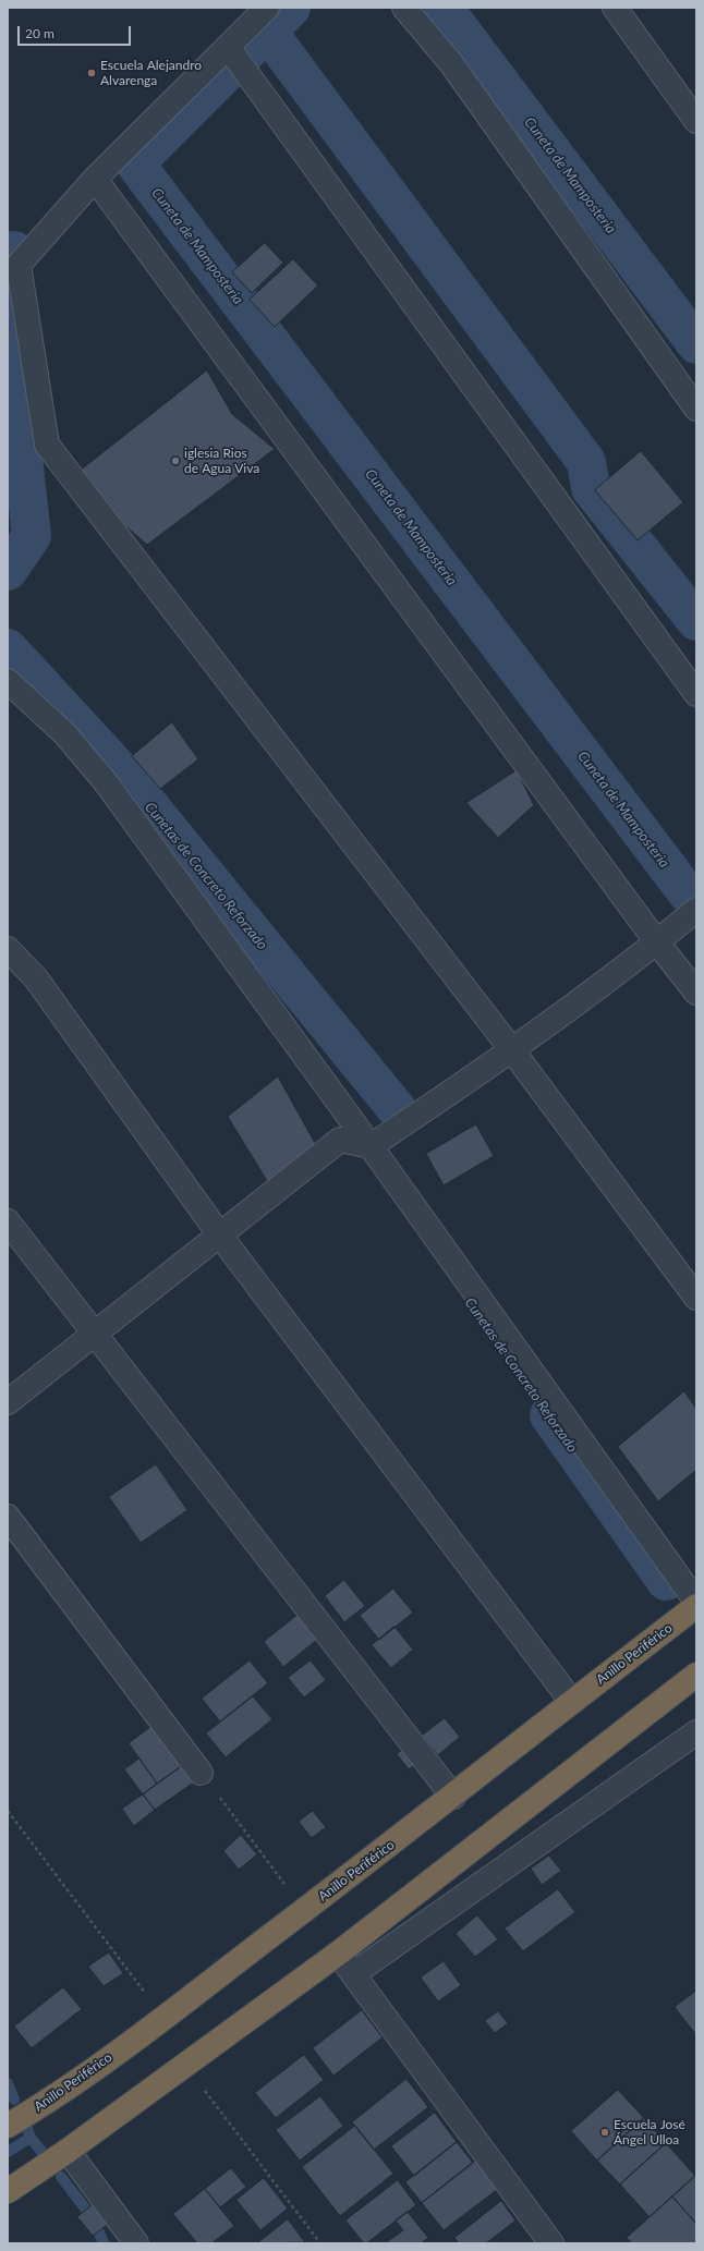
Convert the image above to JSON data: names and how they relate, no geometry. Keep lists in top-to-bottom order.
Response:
{
  "streets": {
    "highway": ["Anillo Periférico"]
  },
  "water": ["Cuneta de Mamposteria", "Cunetas de Concreto Reforzado"],
  "places": ["Escuela Alejandro Alvarenga", "iglesia Rios de Agua Viva", "Escuela José Ángel Ulloa"],
  "scale_bar": "20 m"
}
